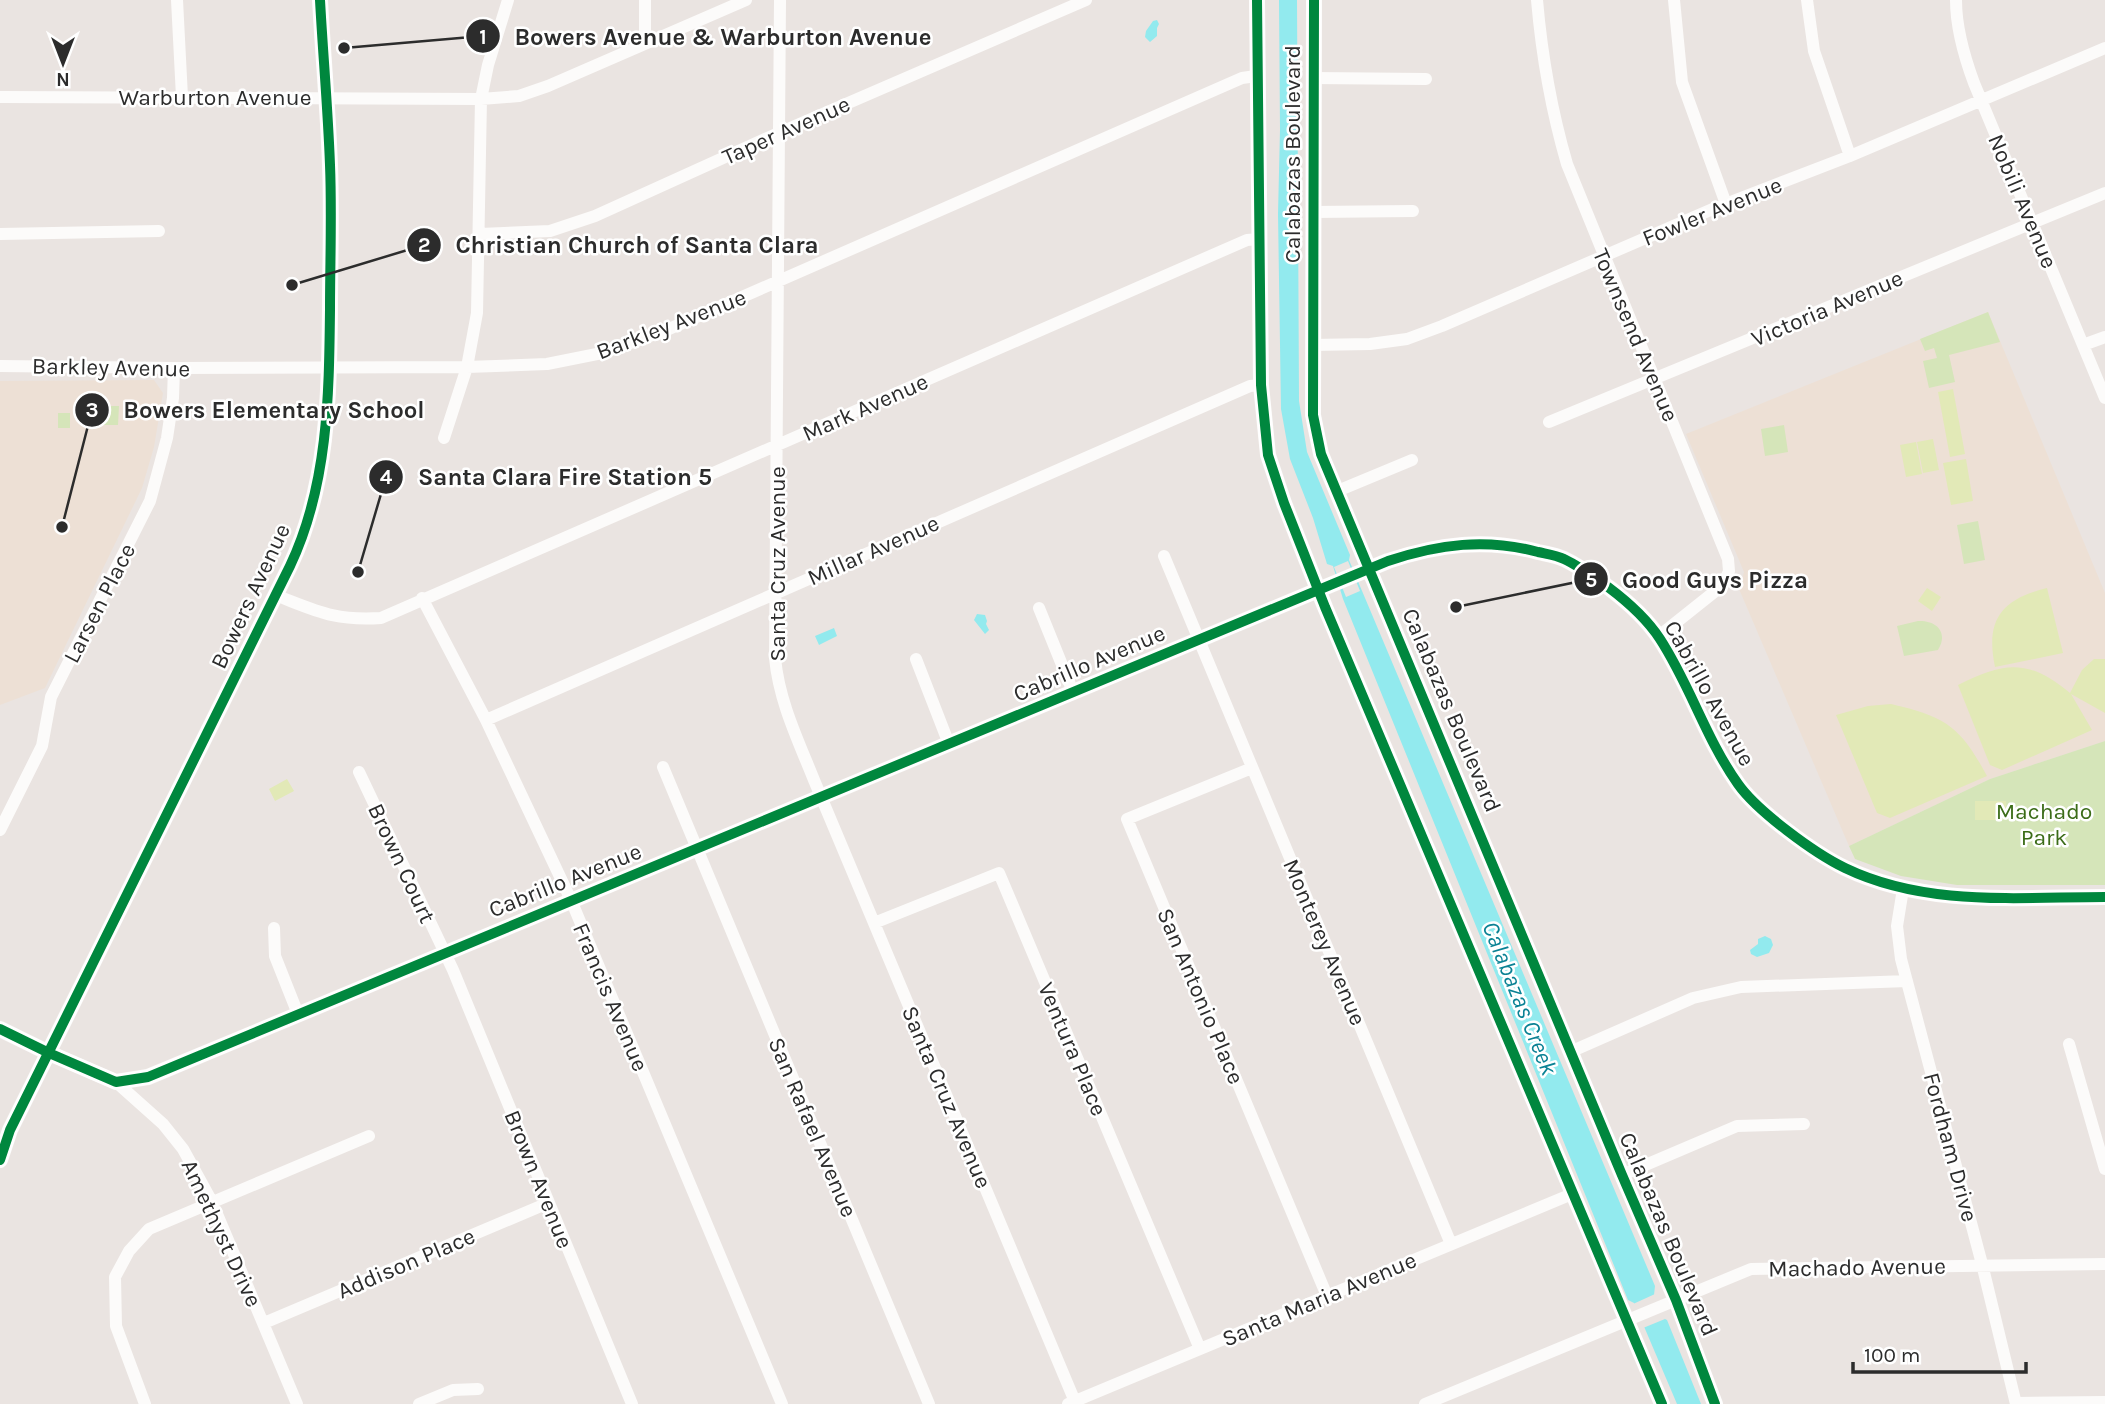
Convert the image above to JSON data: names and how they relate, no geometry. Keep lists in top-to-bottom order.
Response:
{
  "streets": {
    "street": [
      "Warburton Avenue",
      "Taper Avenue",
      "Calabazas Boulevard",
      "Nobili Avenue",
      "Fowler Avenue",
      "Victoria Avenue",
      "Barkley Avenue",
      "Townsend Avenue",
      "Mark Avenue",
      "Millar Avenue",
      "Santa Cruz Avenue",
      "Bowers Avenue",
      "Larsen Place",
      "Cabrillo Avenue",
      "Brown Court",
      "Monterey Avenue",
      "San Antonio Place",
      "Francis Avenue",
      "Ventura Place",
      "San Rafael Avenue",
      "Fordham Drive",
      "Brown Avenue",
      "Amethyst Drive",
      "Addison Place",
      "Machado Avenue",
      "Santa Maria Avenue"
    ]
  },
  "crossings": [
    ["Warburton Avenue", "Bowers Avenue"],
    ["Taper Avenue", "Santa Cruz Avenue"],
    ["Calabazas Boulevard", "Fowler Avenue"],
    ["Calabazas Boulevard", "Barkley Avenue"],
    ["Calabazas Boulevard", "Mark Avenue"],
    ["Calabazas Boulevard", "Millar Avenue"],
    ["Calabazas Boulevard", "Cabrillo Avenue"],
    ["Calabazas Boulevard", "Machado Avenue"],
    ["Calabazas Boulevard", "Santa Maria Avenue"],
    ["Nobili Avenue", "Fowler Avenue"],
    ["Nobili Avenue", "Victoria Avenue"],
    ["Fowler Avenue", "Townsend Avenue"],
    ["Victoria Avenue", "Townsend Avenue"],
    ["Barkley Avenue", "Santa Cruz Avenue"],
    ["Barkley Avenue", "Bowers Avenue"],
    ["Barkley Avenue", "Larsen Place"],
    ["Townsend Avenue", "Cabrillo Avenue"],
    ["Mark Avenue", "Santa Cruz Avenue"],
    ["Mark Avenue", "Bowers Avenue"],
    ["Mark Avenue", "Francis Avenue"],
    ["Millar Avenue", "Santa Cruz Avenue"],
    ["Millar Avenue", "Francis Avenue"],
    ["Santa Cruz Avenue", "Cabrillo Avenue"],
    ["Santa Cruz Avenue", "Ventura Place"],
    ["Santa Cruz Avenue", "Santa Maria Avenue"],
    ["Cabrillo Avenue", "Brown Court"],
    ["Cabrillo Avenue", "Monterey Avenue"],
    ["Cabrillo Avenue", "Francis Avenue"],
    ["Cabrillo Avenue", "San Rafael Avenue"],
    ["Cabrillo Avenue", "Fordham Drive"],
    ["Cabrillo Avenue", "Brown Avenue"],
    ["Cabrillo Avenue", "Amethyst Drive"],
    ["Brown Court", "Brown Avenue"],
    ["Monterey Avenue", "San Antonio Place"],
    ["Monterey Avenue", "Santa Maria Avenue"],
    ["San Antonio Place", "Santa Maria Avenue"],
    ["Ventura Place", "Santa Maria Avenue"],
    ["Fordham Drive", "Machado Avenue"],
    ["Brown Avenue", "Addison Place"],
    ["Amethyst Drive", "Addison Place"]
  ],
  "water": ["Calabazas Creek"],
  "parks": ["Machado Park"],
  "places": [
    "Bowers Avenue & Warburton Avenue",
    "Christian Church of Santa Clara",
    "Bowers Elementary School",
    "Santa Clara Fire Station 5",
    "Good Guys Pizza"
  ],
  "scale_bar": "100 m",
  "north": "bottom"
}
